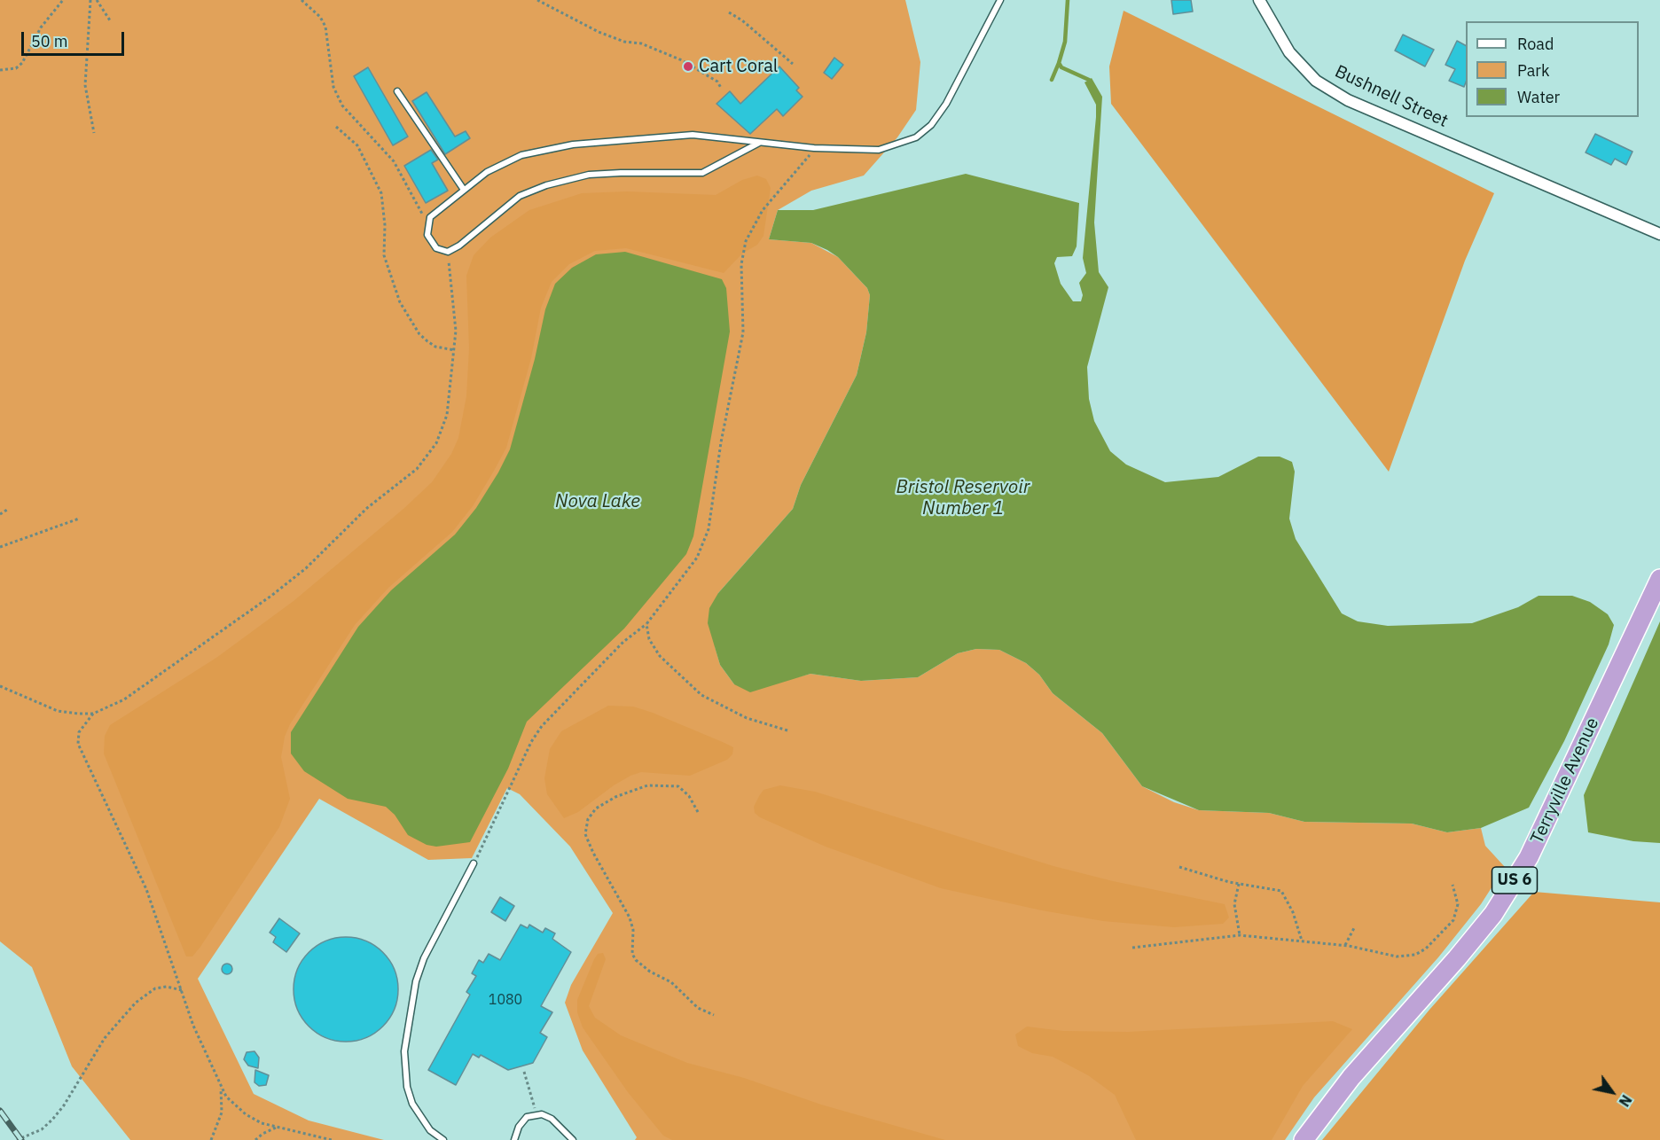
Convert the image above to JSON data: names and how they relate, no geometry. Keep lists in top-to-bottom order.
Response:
{
  "streets": {
    "highway": ["Terryville Avenue", "US 6"],
    "street": ["Bushnell Street"]
  },
  "water": ["Bristol Reservoir Number 1", "Nova Lake"],
  "places": ["Cart Coral"],
  "house_numbers": ["1080"],
  "legend": ["Road", "Park", "Water"],
  "scale_bar": "50 m",
  "north": "bottom right"
}
